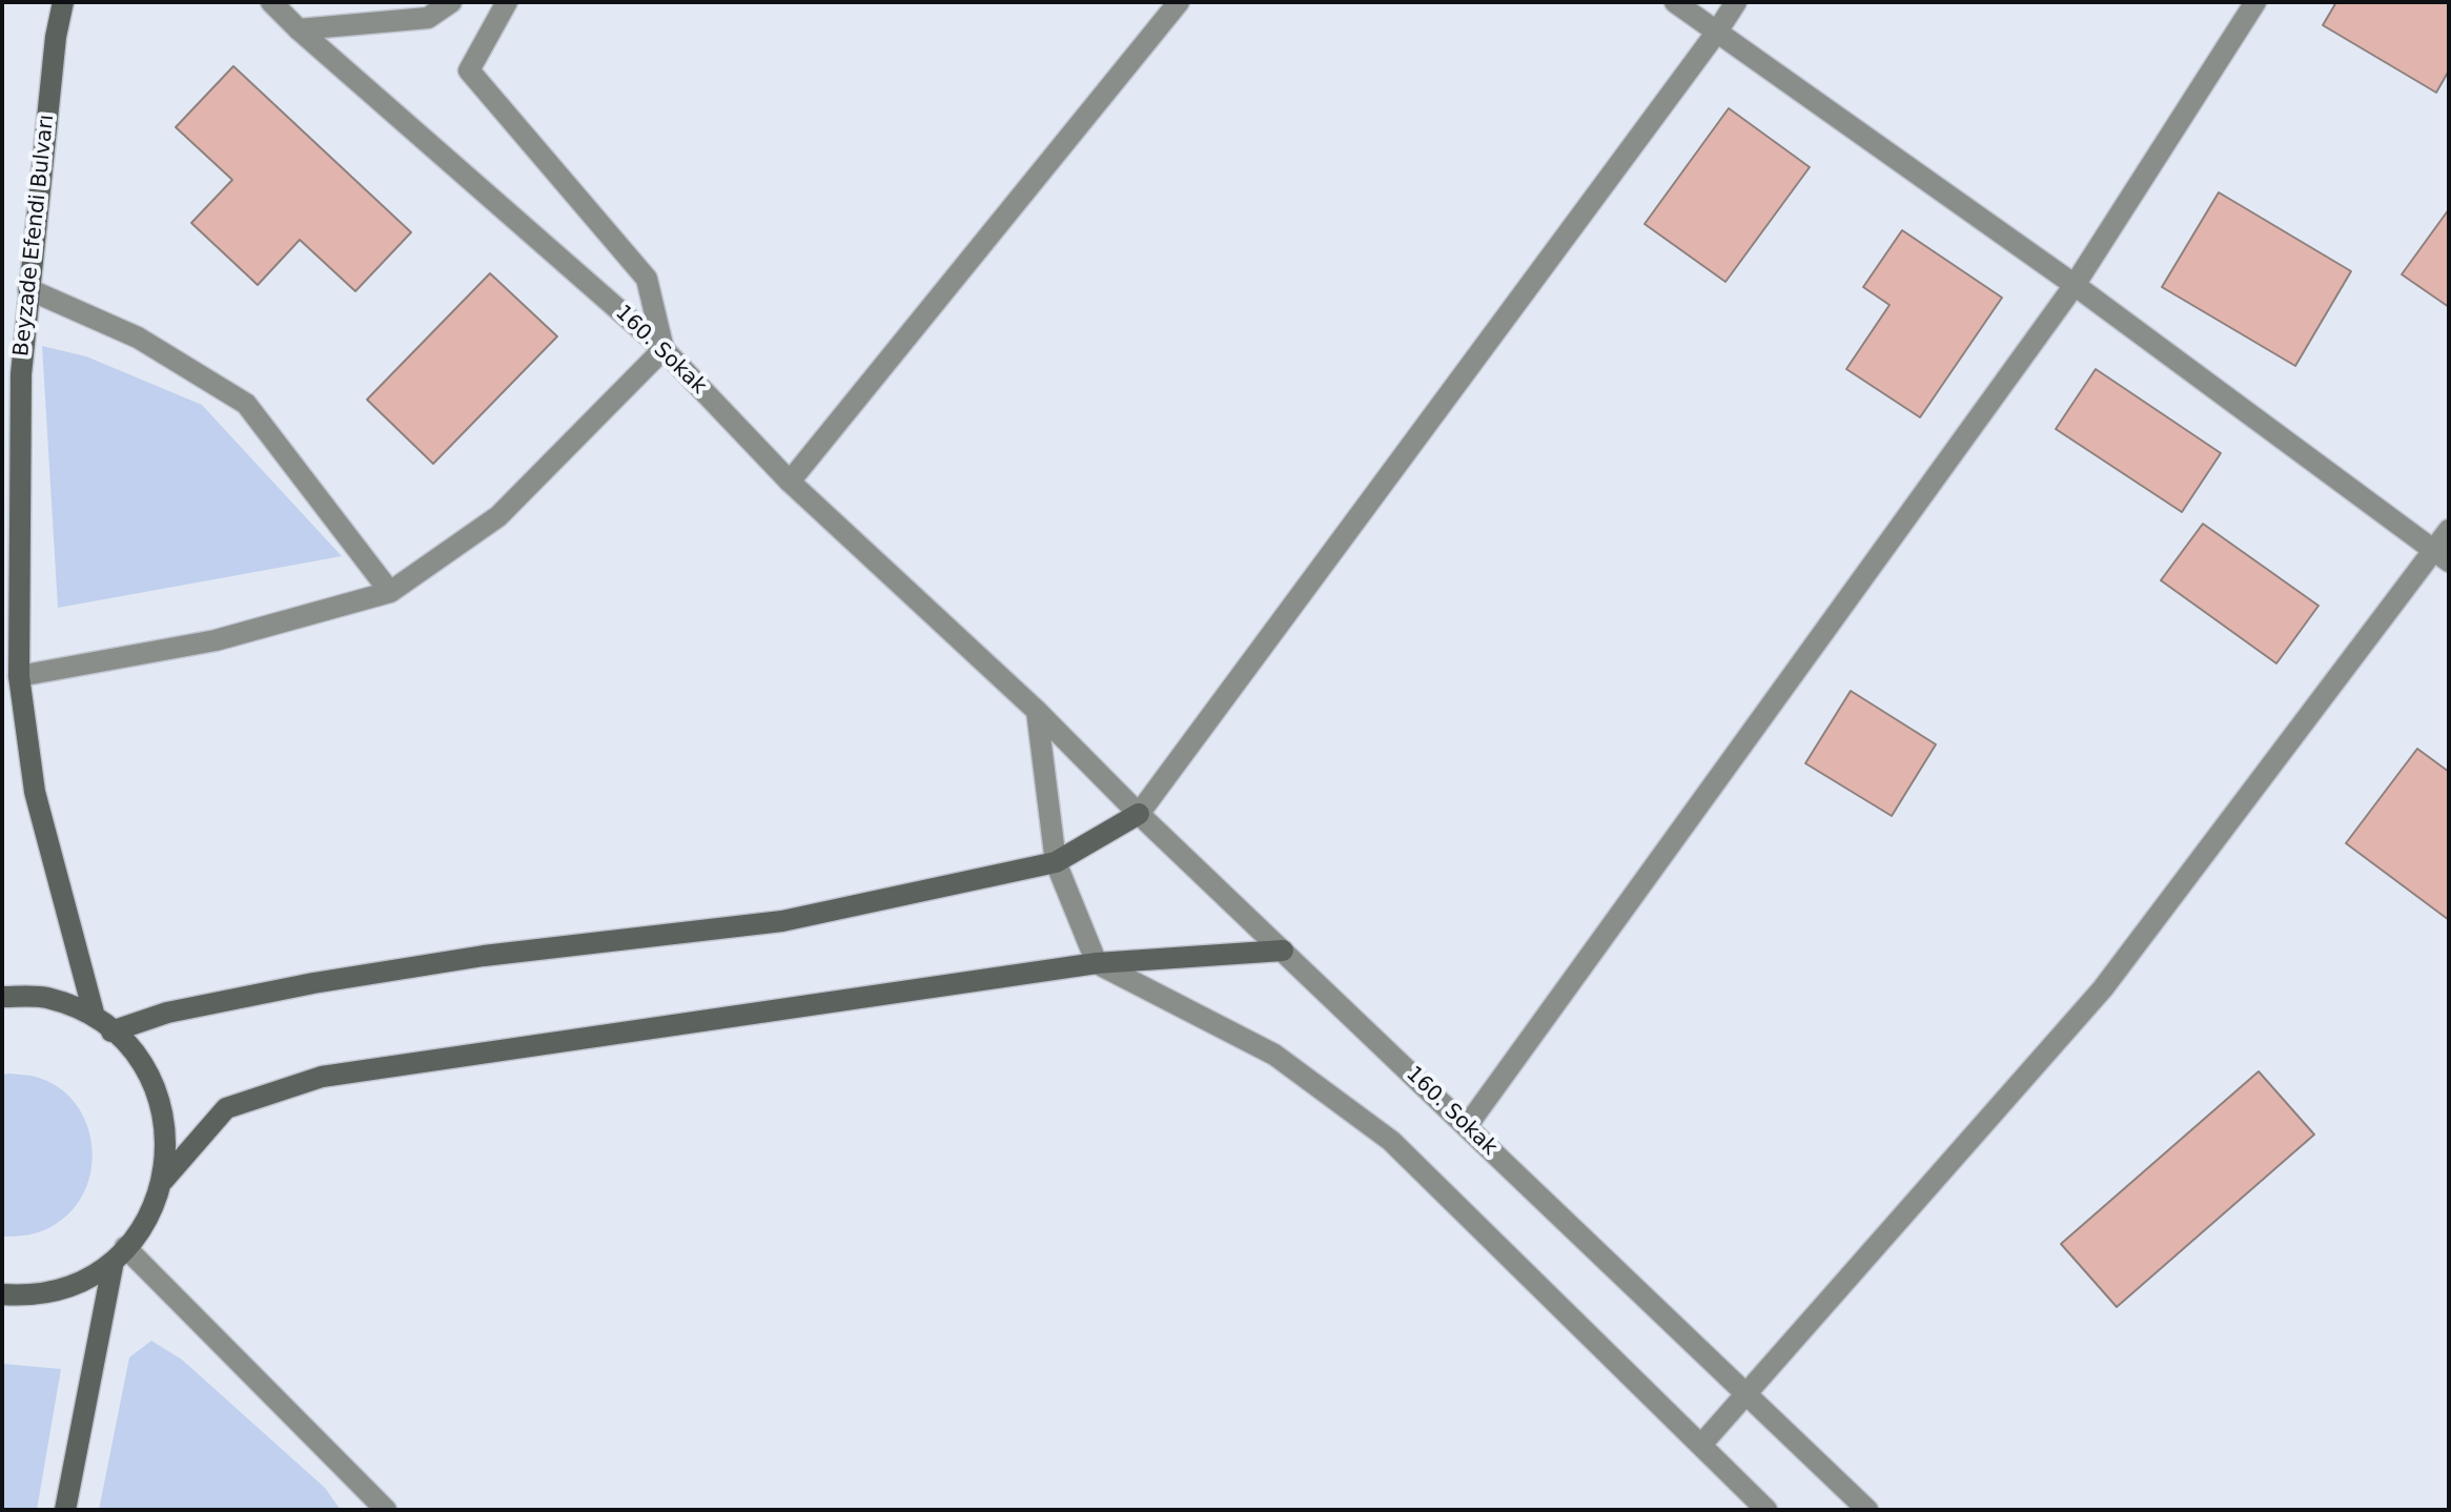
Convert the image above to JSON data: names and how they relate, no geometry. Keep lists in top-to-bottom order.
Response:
{
  "streets": {
    "main road": ["Beyzade Efendi Bulvarı"],
    "street": ["160. Sokak"]
  }
}
